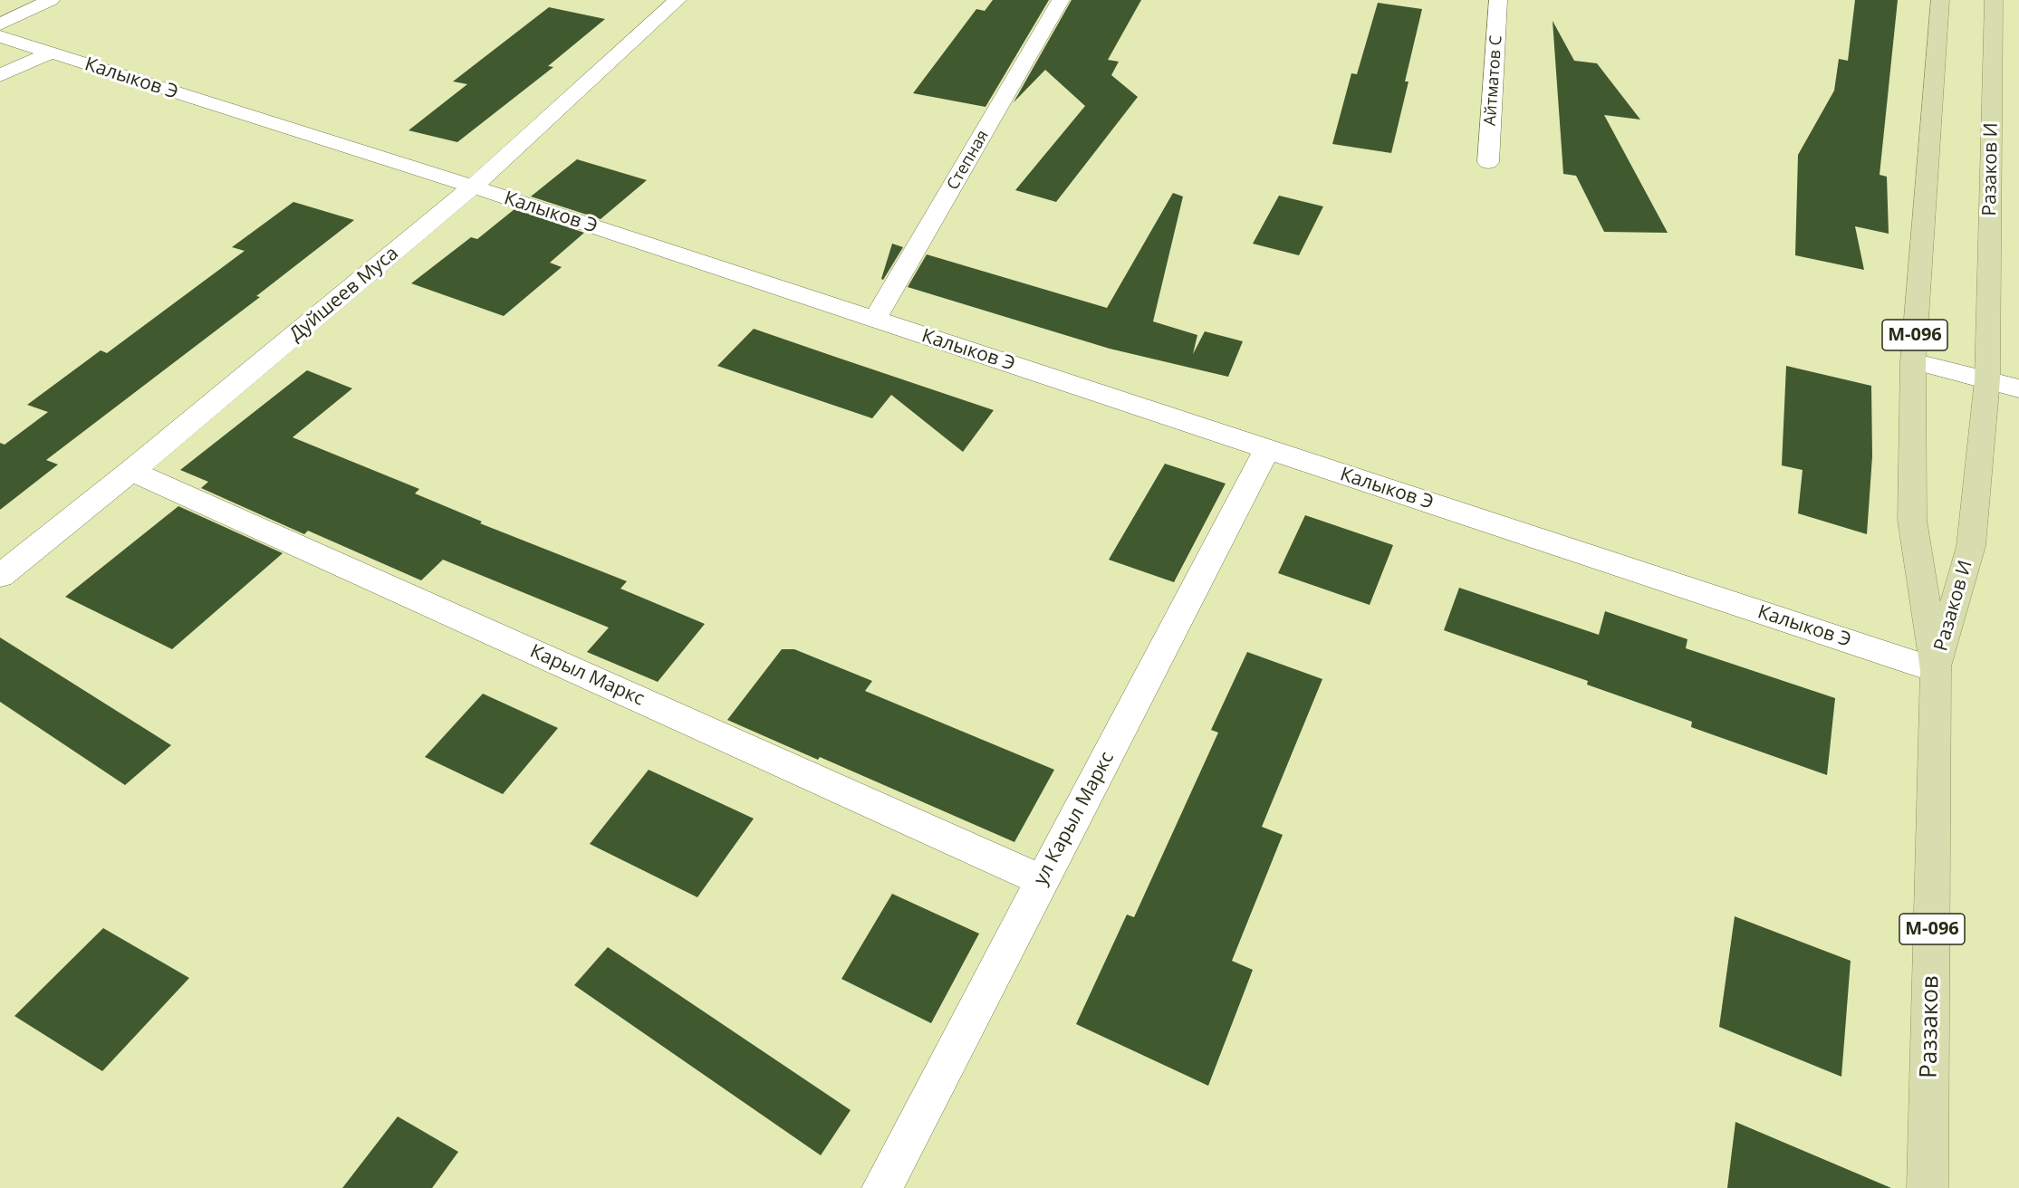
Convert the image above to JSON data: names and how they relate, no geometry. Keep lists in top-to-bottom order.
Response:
{
  "streets": {
    "main road": ["Разаков И", "М-096", "Раззаков"],
    "street": [
      "Калыков Э",
      "Айтматов С",
      "Степная",
      "Дуйшеев Муса",
      "Карыл Маркс",
      "ул Карыл Маркс"
    ]
  },
  "crossings": [
    ["Калыков Э", "Степная"],
    ["Калыков Э", "Разаков И"],
    ["Калыков Э", "Дуйшеев Муса"],
    ["Калыков Э", "ул Карыл Маркс"],
    ["Калыков Э", "Раззаков"],
    ["Разаков И", "Раззаков"],
    ["Дуйшеев Муса", "Карыл Маркс"],
    ["Карыл Маркс", "ул Карыл Маркс"]
  ]
}
